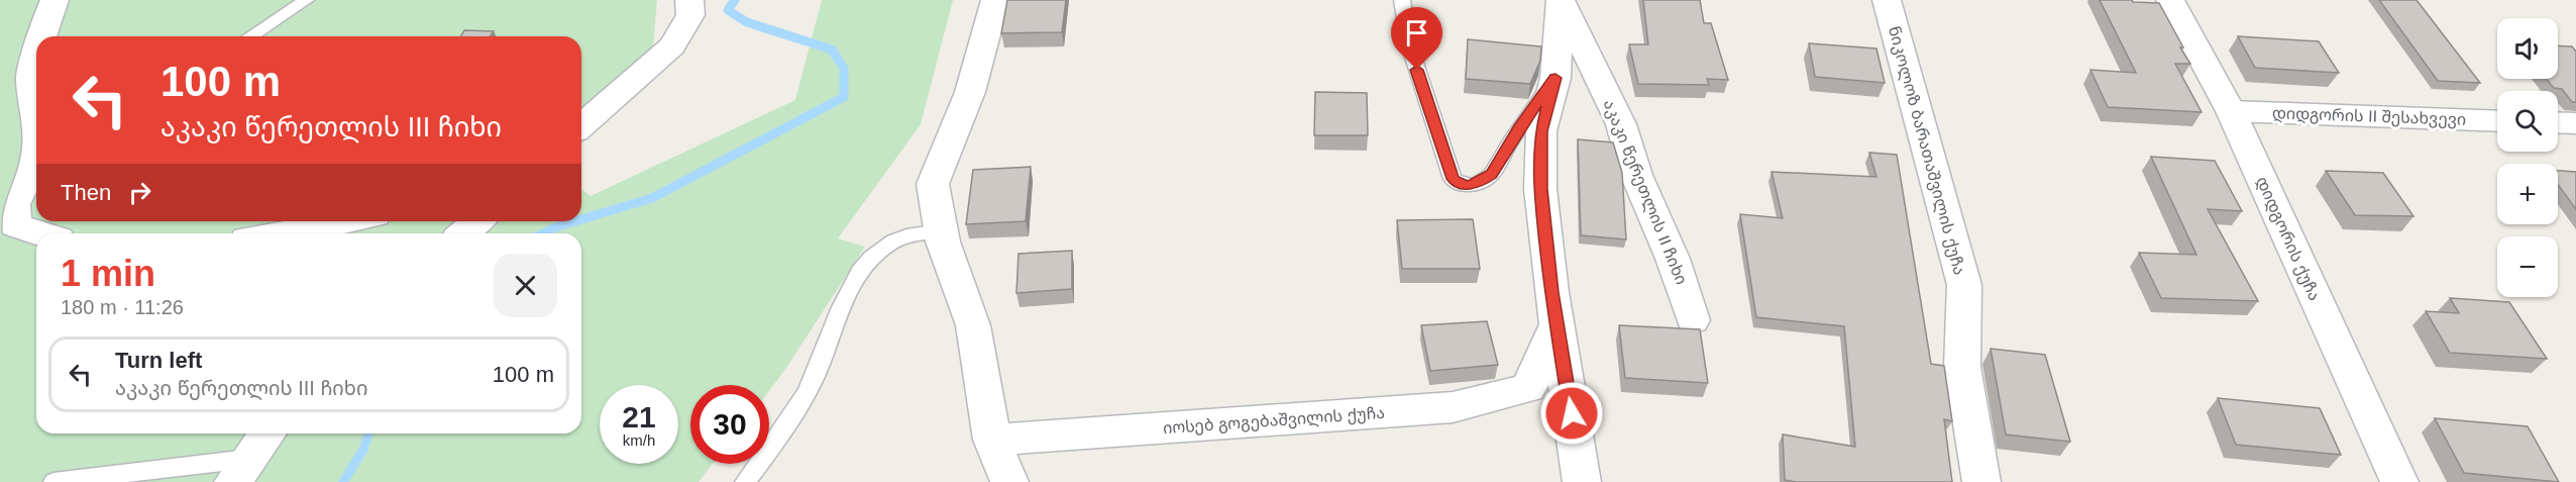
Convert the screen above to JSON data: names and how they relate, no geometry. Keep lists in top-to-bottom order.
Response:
{
  "streets": {
    "street": [
      "დიდგორის II შესახვევი",
      "ნიკოლოზ ბარათაშვილის ქუჩა",
      "აკაკი წერეთლის II ჩიხი",
      "დიდგორის ქუჩა",
      "იოსებ გოგებაშვილის ქუჩა"
    ]
  },
  "crossings": [
    ["დიდგორის II შესახვევი", "დიდგორის ქუჩა"]
  ],
  "page": {
    "map_buttons": ["+", "−"],
    "turn": ["100 m", "აკაკი წერეთლის III ჩიხი"],
    "then": "Then",
    "heading": ["1 min", "180 m · 11:26"],
    "list": [
      {
        "name": "Turn left",
        "note": "აკაკი წერეთლის III ჩიხი",
        "value": "100 m"
      }
    ],
    "speed": "21 km/h",
    "limit": "30"
  }
}
